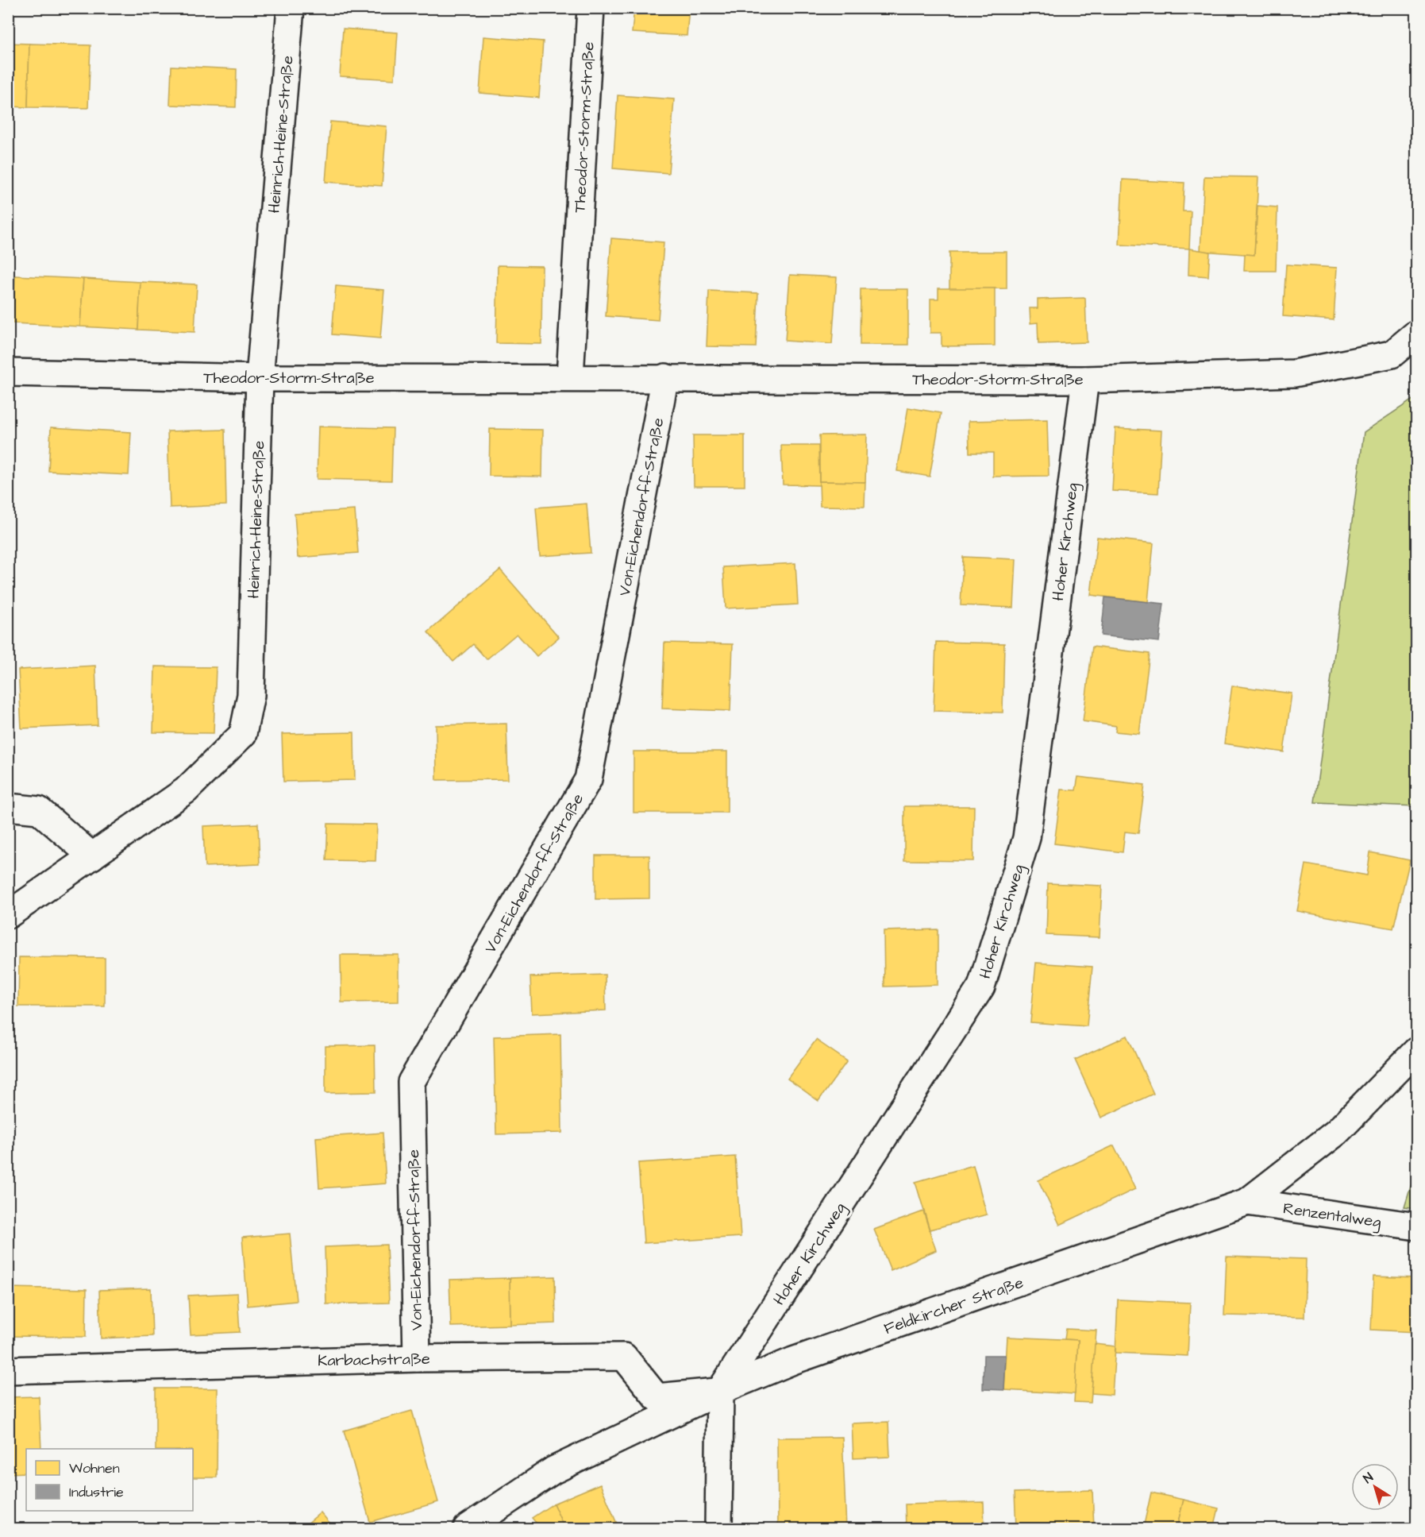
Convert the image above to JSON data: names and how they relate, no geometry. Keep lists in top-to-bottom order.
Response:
{
  "streets": {
    "street": [
      "Theodor-Storm-Straße",
      "Heinrich-Heine-Straße",
      "Von-Eichendorff-Straße",
      "Hoher Kirchweg",
      "Renzentalweg",
      "Feldkircher Straße",
      "Karbachstraße"
    ]
  },
  "crossings": [
    ["Theodor-Storm-Straße", "Heinrich-Heine-Straße"],
    ["Theodor-Storm-Straße", "Von-Eichendorff-Straße"],
    ["Theodor-Storm-Straße", "Hoher Kirchweg"],
    ["Von-Eichendorff-Straße", "Karbachstraße"],
    ["Hoher Kirchweg", "Feldkircher Straße"],
    ["Hoher Kirchweg", "Karbachstraße"],
    ["Renzentalweg", "Feldkircher Straße"],
    ["Feldkircher Straße", "Karbachstraße"]
  ],
  "legend": ["Wohnen", "Industrie"],
  "north": "top left"
}
